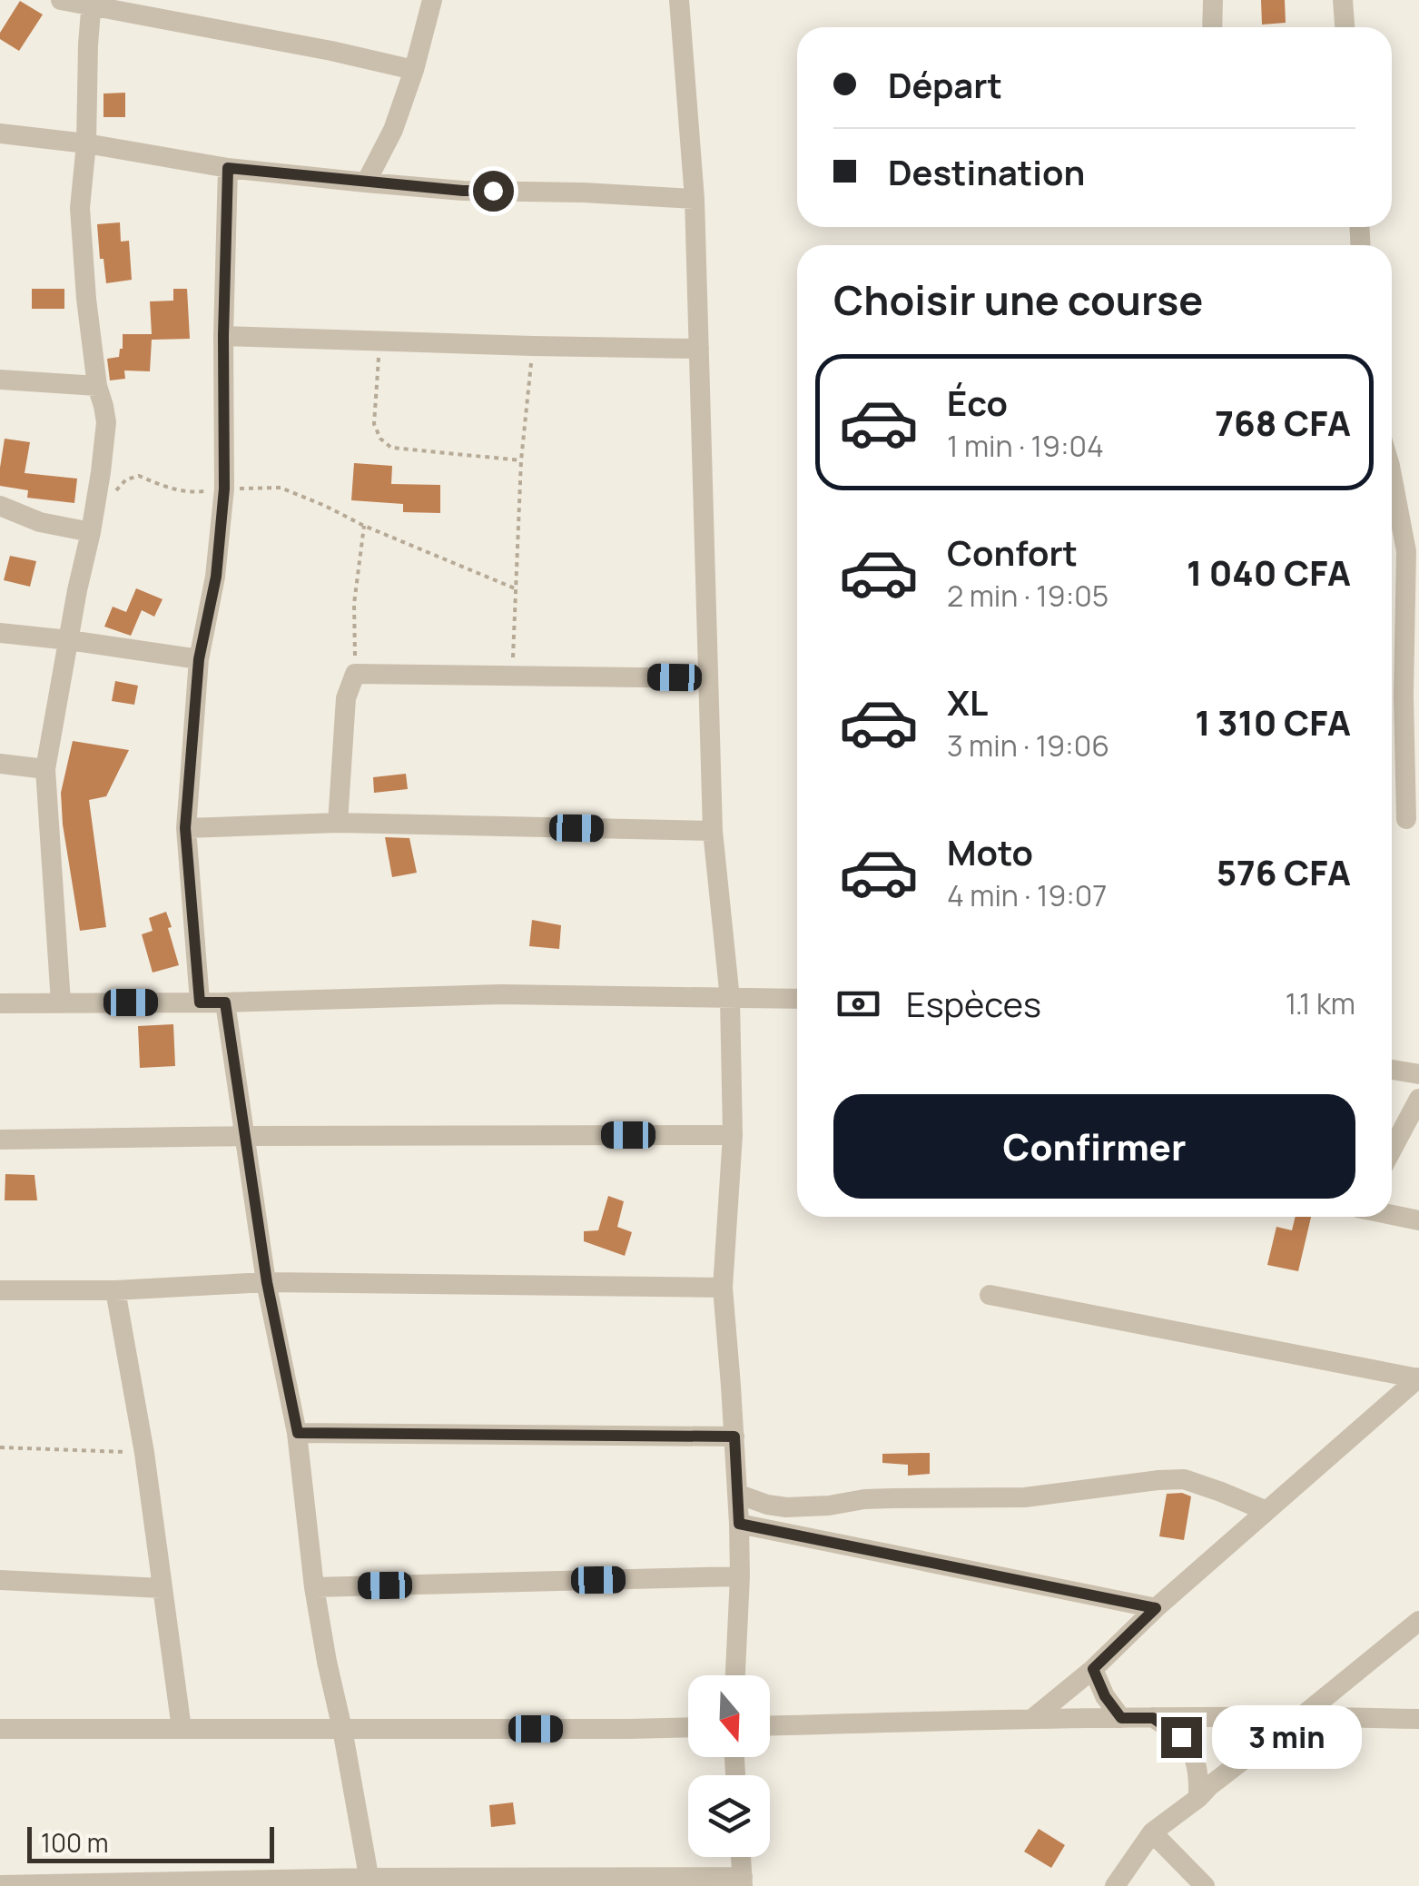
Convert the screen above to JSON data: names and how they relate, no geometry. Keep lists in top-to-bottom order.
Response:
{
  "scale_bar": "100 m",
  "north": "bottom",
  "page": {
    "banner": ["Départ", "Destination"],
    "heading": "Choisir une course",
    "list": [
      {
        "name": "Éco",
        "note": "1 min · 19:04",
        "value": "768 CFA"
      },
      {
        "name": "Confort",
        "note": "2 min · 19:05",
        "value": "1 040 CFA"
      },
      {
        "name": "XL",
        "note": "3 min · 19:06",
        "value": "1 310 CFA"
      },
      {
        "name": "Moto",
        "note": "4 min · 19:07",
        "value": "576 CFA"
      }
    ],
    "pay": ["Espèces", "1.1 km"],
    "buttons": "Confirmer",
    "bubble": "3 min",
    "scale": "100 m"
  }
}
